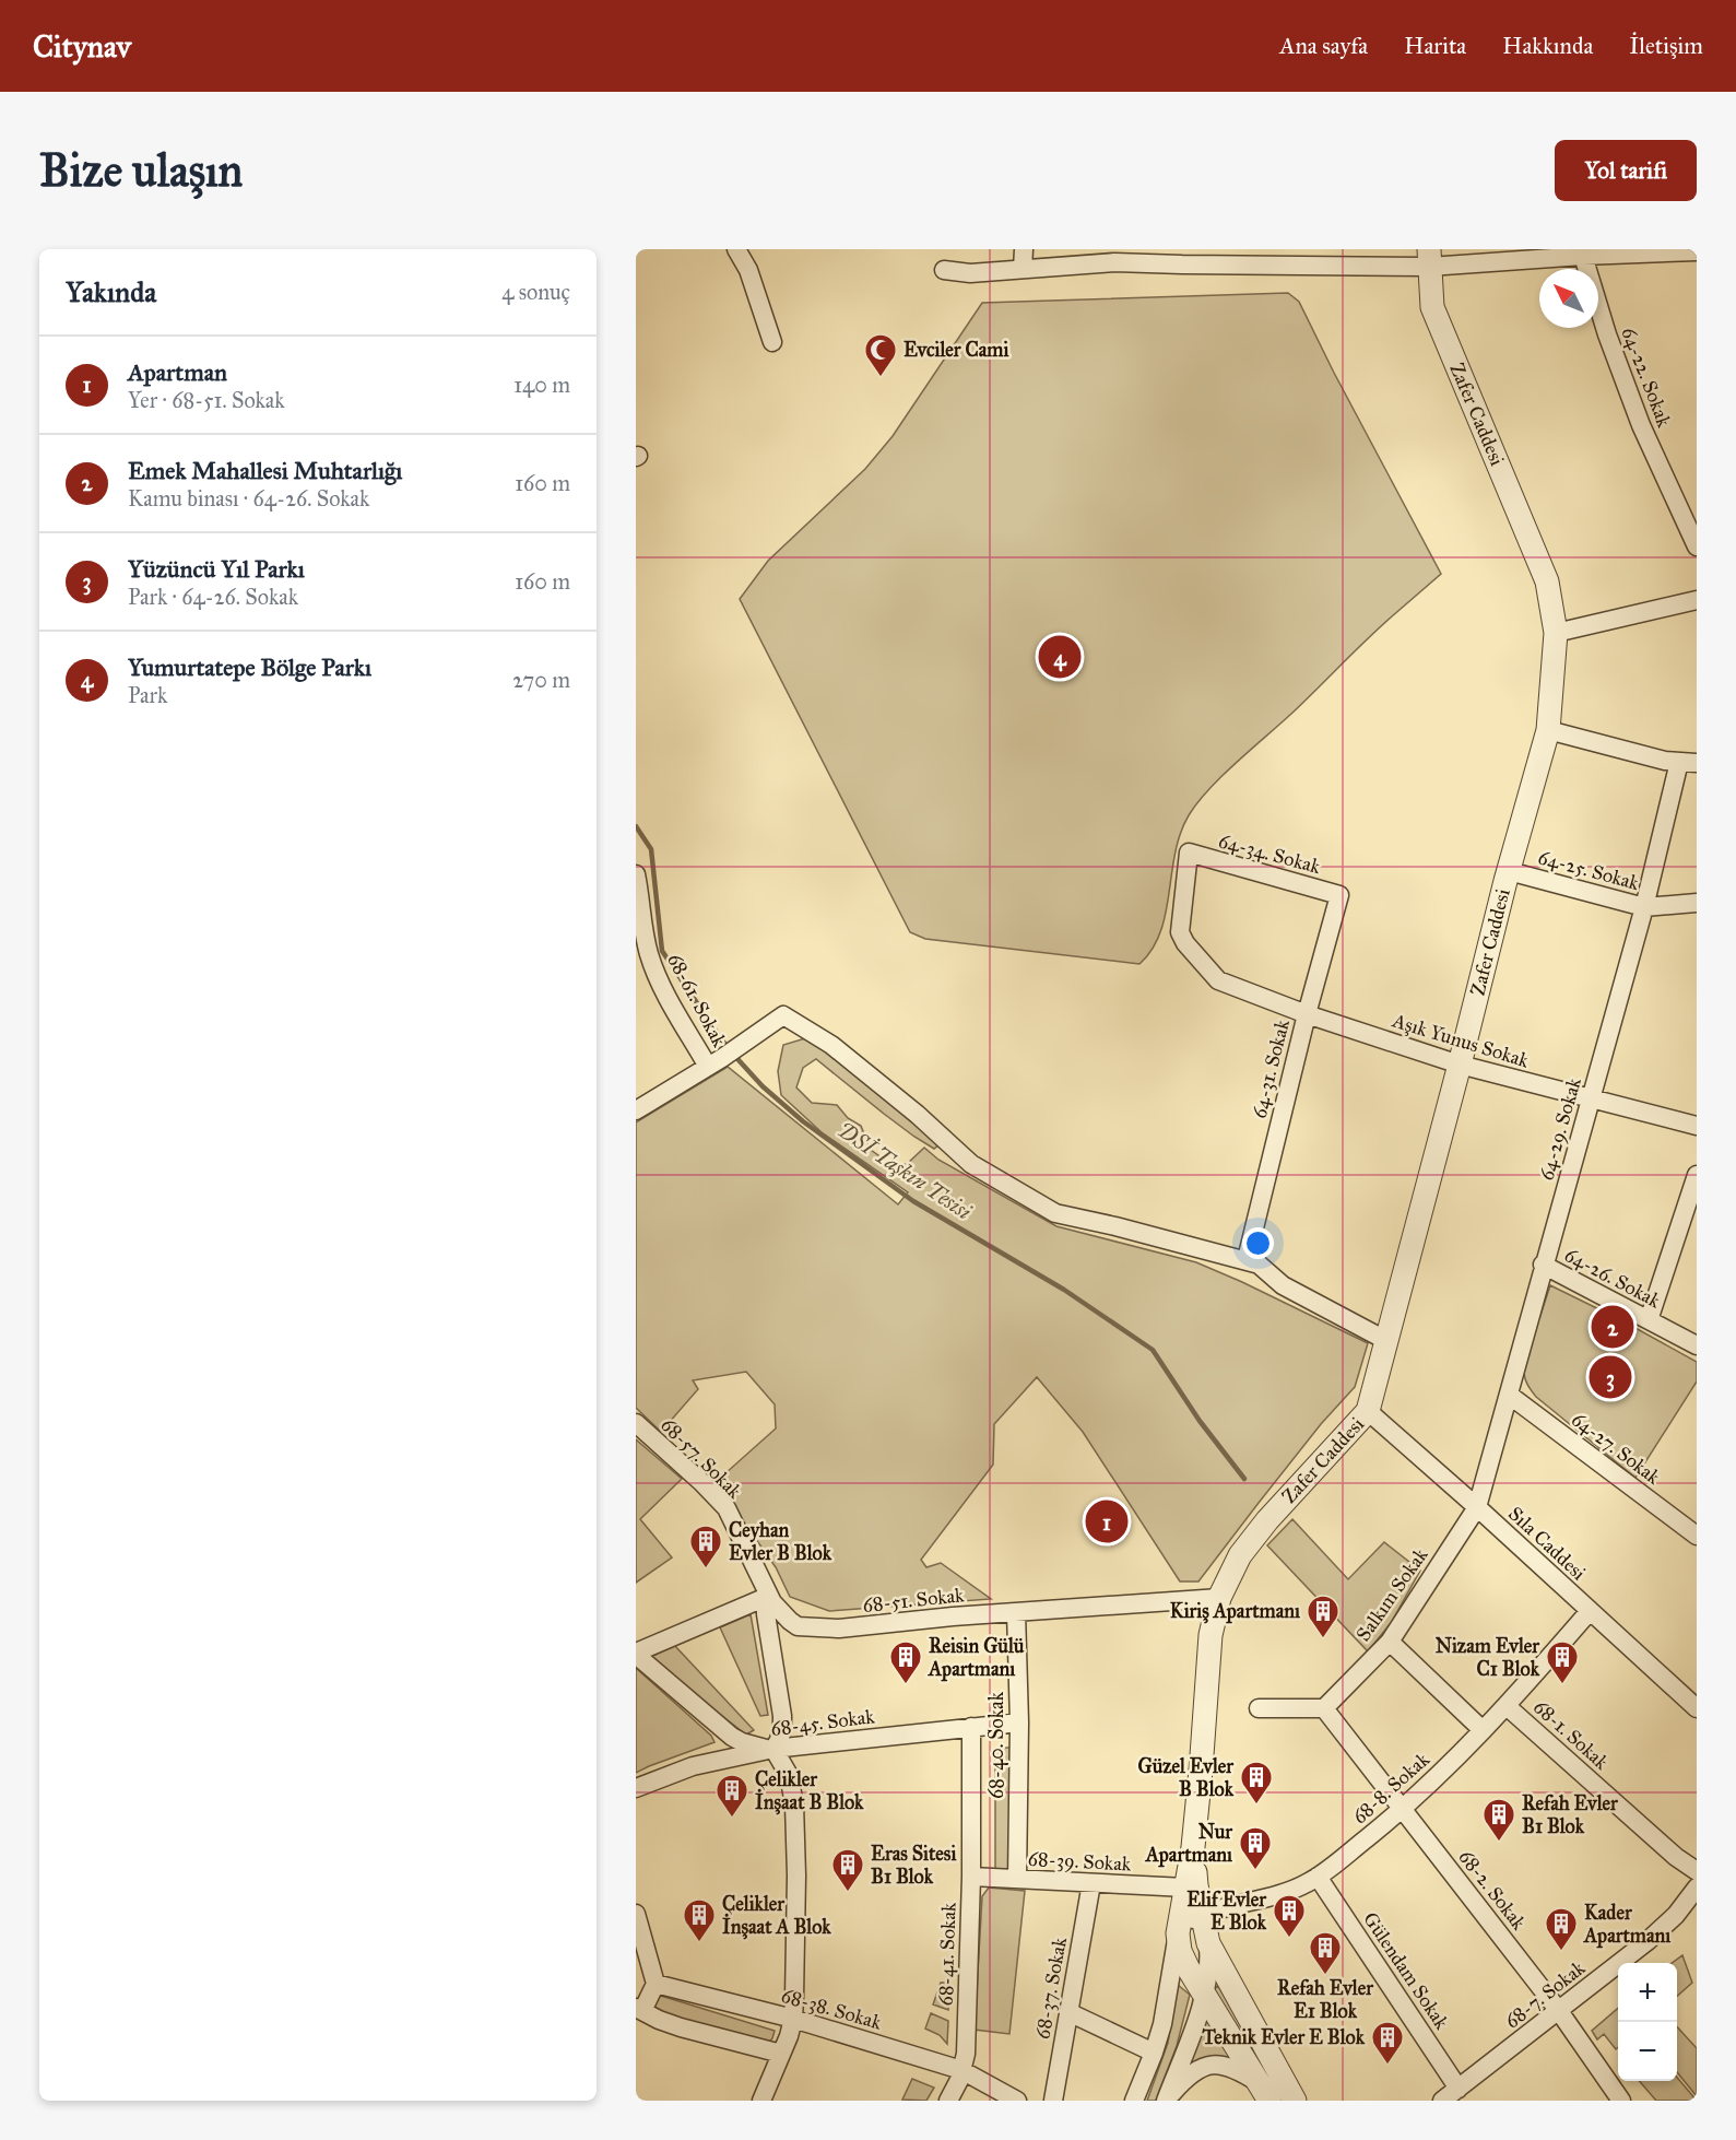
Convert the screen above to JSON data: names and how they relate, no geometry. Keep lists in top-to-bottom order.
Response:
{
  "streets": {
    "street": [
      "64-22. Sokak",
      "Zafer Caddesi",
      "64-34. Sokak",
      "64-25. Sokak",
      "68-61. Sokak",
      "Aşık Yunus Sokak",
      "64-31. Sokak",
      "64-29. Sokak",
      "64-26. Sokak",
      "64-27. Sokak",
      "68-57. Sokak",
      "Sıla Caddesi",
      "Salkım Sokak",
      "68-51. Sokak",
      "68-45. Sokak",
      "68-1. Sokak",
      "68-40. Sokak",
      "68-8. Sokak",
      "68-39. Sokak",
      "68-2. Sokak",
      "68-41. Sokak",
      "Gülendam Sokak",
      "68-37. Sokak",
      "68-7. Sokak",
      "68-38. Sokak"
    ]
  },
  "crossings": [
    ["Zafer Caddesi", "64-25. Sokak"],
    ["Zafer Caddesi", "Aşık Yunus Sokak"],
    ["Zafer Caddesi", "Sıla Caddesi"],
    ["Zafer Caddesi", "68-51. Sokak"],
    ["64-34. Sokak", "Aşık Yunus Sokak"],
    ["64-34. Sokak", "64-31. Sokak"],
    ["64-25. Sokak", "64-29. Sokak"],
    ["Aşık Yunus Sokak", "64-31. Sokak"],
    ["Aşık Yunus Sokak", "64-29. Sokak"],
    ["64-29. Sokak", "64-26. Sokak"],
    ["64-29. Sokak", "64-27. Sokak"],
    ["64-29. Sokak", "Sıla Caddesi"],
    ["64-29. Sokak", "Salkım Sokak"],
    ["68-57. Sokak", "68-51. Sokak"],
    ["Sıla Caddesi", "Salkım Sokak"],
    ["Sıla Caddesi", "68-8. Sokak"],
    ["Salkım Sokak", "68-2. Sokak"],
    ["68-51. Sokak", "68-40. Sokak"],
    ["68-45. Sokak", "68-40. Sokak"],
    ["68-45. Sokak", "68-41. Sokak"],
    ["68-1. Sokak", "68-8. Sokak"],
    ["68-40. Sokak", "68-39. Sokak"],
    ["68-8. Sokak", "68-2. Sokak"],
    ["68-8. Sokak", "Gülendam Sokak"],
    ["68-39. Sokak", "68-41. Sokak"],
    ["68-39. Sokak", "68-37. Sokak"],
    ["68-2. Sokak", "68-7. Sokak"],
    ["68-41. Sokak", "68-38. Sokak"],
    ["Gülendam Sokak", "68-7. Sokak"]
  ],
  "water": ["DSİ Taşkın Tesisi"],
  "places": {
    "mosque": ["Evciler Cami"],
    "building": [
      "Ceyhan Evler B Blok",
      "Kiriş Apartmanı",
      "Reisin Gülü Apartmanı",
      "Nizam Evler C1 Blok",
      "Güzel Evler B Blok",
      "Çelikler İnşaat B Blok",
      "Refah Evler B1 Blok",
      "Nur Apartmanı",
      "Eras Sitesi B1 Blok",
      "Elif Evler E Blok",
      "Çelikler İnşaat A Blok",
      "Kader Apartmanı",
      "Refah Evler E1 Blok",
      "Teknik Evler E Blok"
    ]
  },
  "north": "top left",
  "page": {
    "header": "Citynav",
    "nav": [
      "Ana sayfa",
      "Harita",
      "Hakkında",
      "İletişim"
    ],
    "buttons": "Yol tarifi",
    "title": "Bize ulaşın",
    "heading": ["Yakında", "4 sonuç"],
    "list": [
      {
        "mark": "1",
        "name": "Apartman",
        "note": "Yer · 68-51. Sokak",
        "value": "140 m"
      },
      {
        "mark": "2",
        "name": "Emek Mahallesi Muhtarlığı",
        "note": "Kamu binası · 64-26. Sokak",
        "value": "160 m"
      },
      {
        "mark": "3",
        "name": "Yüzüncü Yıl Parkı",
        "note": "Park · 64-26. Sokak",
        "value": "160 m"
      },
      {
        "mark": "4",
        "name": "Yumurtatepe Bölge Parkı",
        "note": "Park",
        "value": "270 m"
      }
    ],
    "pins": [
      "4",
      "2",
      "3",
      "1"
    ],
    "map_buttons": ["+", "−"]
  }
}
